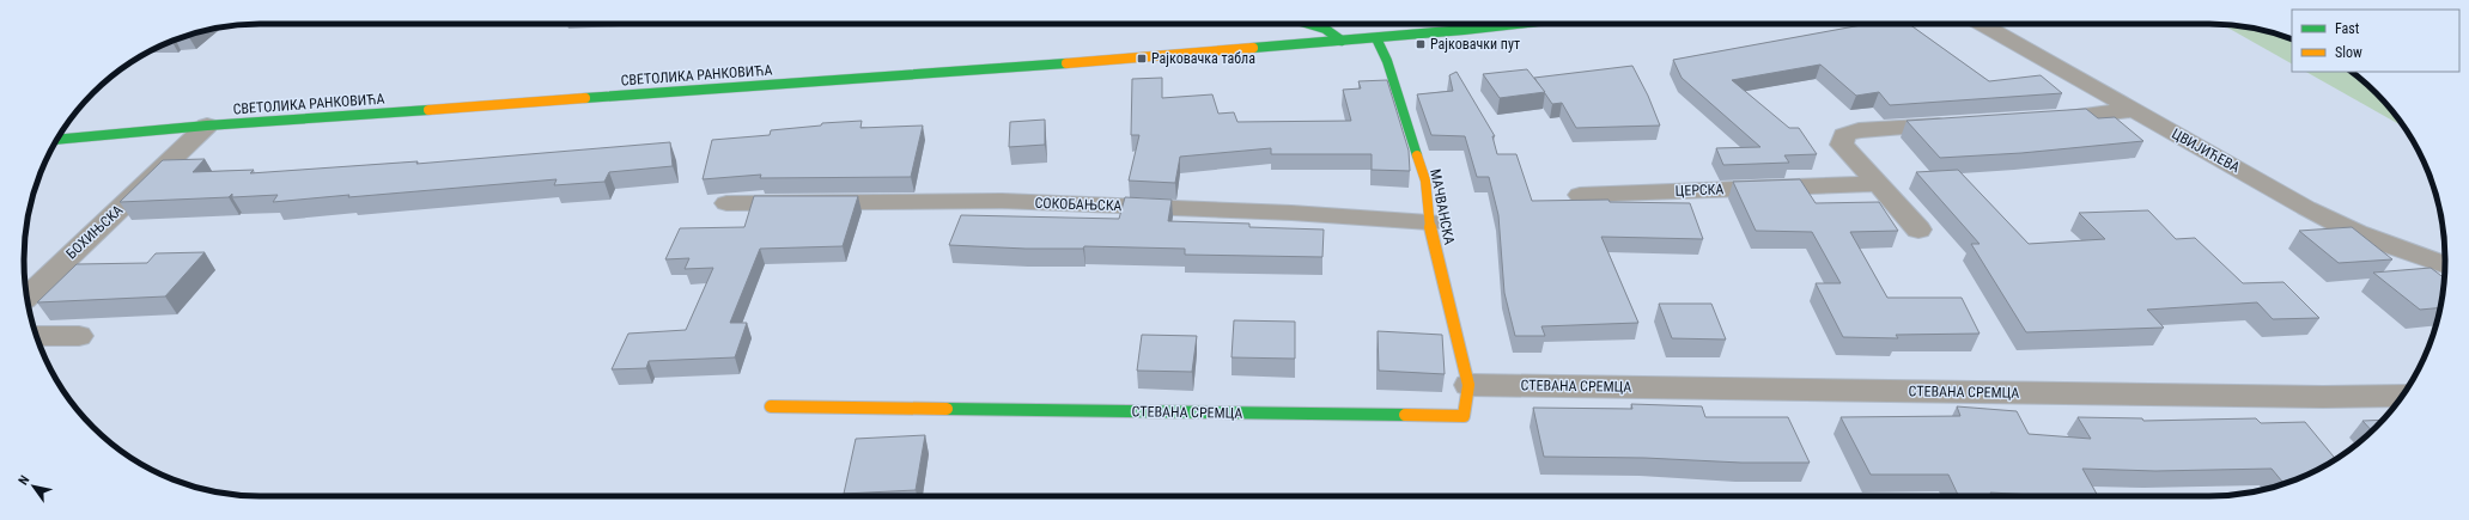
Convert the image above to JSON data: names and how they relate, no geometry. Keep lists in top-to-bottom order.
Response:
{
  "streets": {
    "main road": ["СВЕТОЛИКА РАНКОВИЋА", "МАЧВАНСКА", "СТЕВАНА СРЕМЦА"],
    "street": [
      "ЦВИЈИЋЕВА",
      "ЦЕРСКА",
      "СОКОБАЊСКА",
      "БОХИЊСКА"
    ]
  },
  "crossings": [
    ["СВЕТОЛИКА РАНКОВИЋА", "МАЧВАНСКА"],
    ["СВЕТОЛИКА РАНКОВИЋА", "БОХИЊСКА"],
    ["СОКОБАЊСКА", "МАЧВАНСКА"],
    ["МАЧВАНСКА", "СТЕВАНА СРЕМЦА"]
  ],
  "places": {
    "transit": ["Рајковачки пут", "Рајковачка табла"]
  },
  "legend": ["Fast", "Slow"],
  "north": "top left"
}
